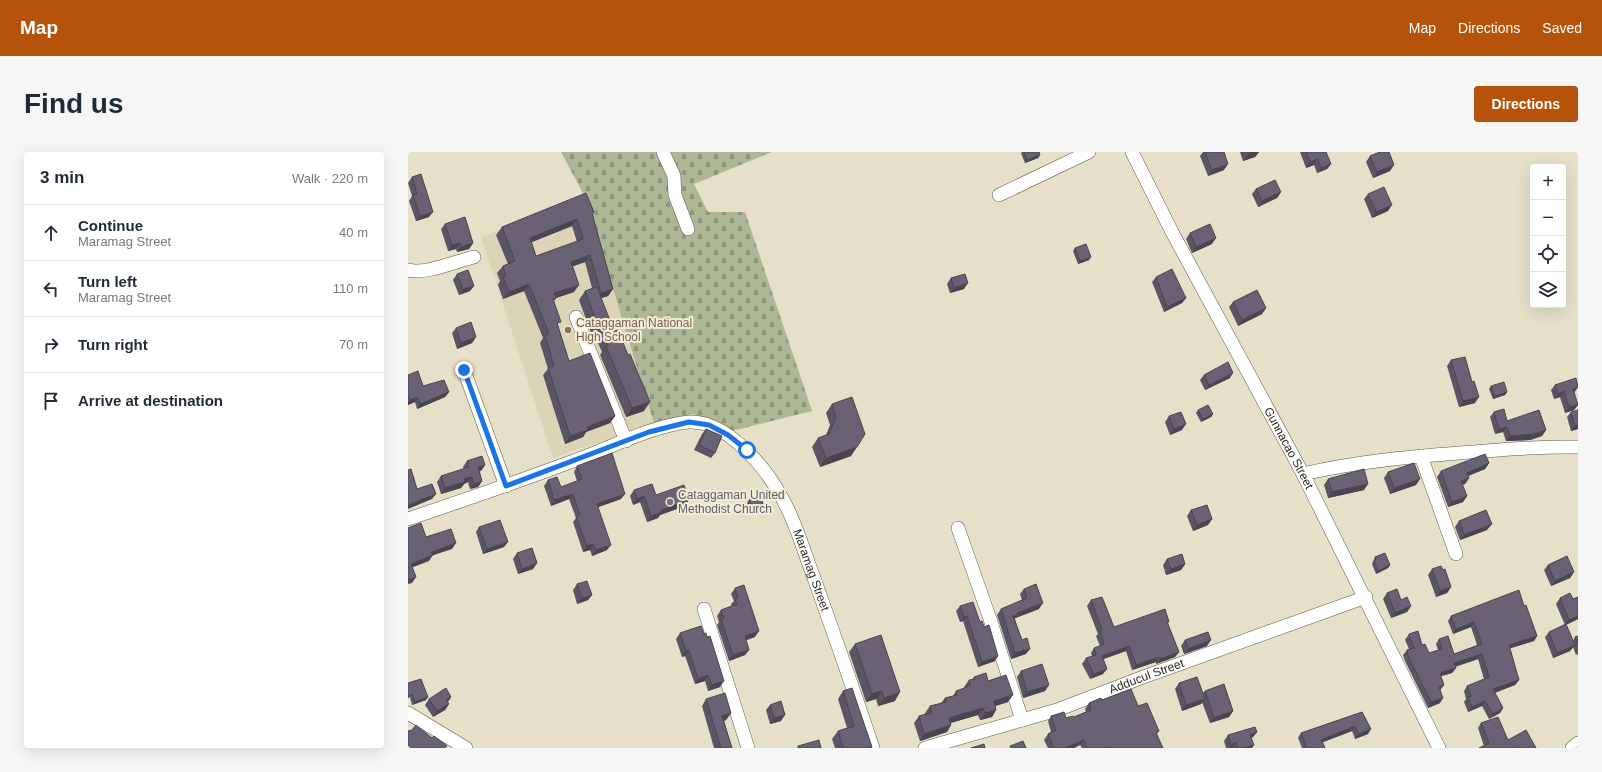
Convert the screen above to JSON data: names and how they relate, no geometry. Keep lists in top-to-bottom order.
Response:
{
  "streets": {
    "street": ["Gunnacao Street", "Maramag Street", "Adducul Street"]
  },
  "crossings": [
    ["Gunnacao Street", "Adducul Street"]
  ],
  "places": ["Cataggaman National High School", "Cataggaman United Methodist Church"],
  "page": {
    "header": "Map",
    "nav": ["Map", "Directions", "Saved"],
    "buttons": "Directions",
    "title": "Find us",
    "heading": ["3 min", "Walk · 220 m"],
    "map_buttons": ["+", "−"],
    "list": [
      ["Continue", "Maramag Street", "40 m"],
      ["Turn left", "Maramag Street", "110 m"],
      ["Turn right", "70 m"],
      "Arrive at destination"
    ]
  }
}
